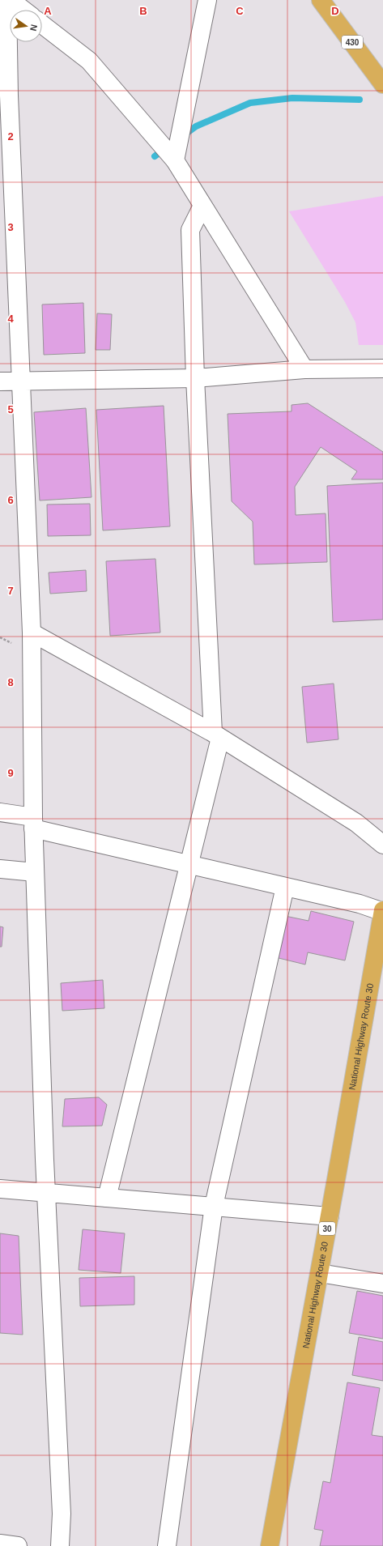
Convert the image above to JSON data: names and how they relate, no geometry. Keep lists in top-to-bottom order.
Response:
{
  "streets": {
    "highway": ["430", "National Highway Route 30", "30"]
  },
  "north": "right",
  "grid": {
    "columns": [
      "A",
      "B",
      "C",
      "D"
    ],
    "rows": [
      "2",
      "3",
      "4",
      "5",
      "6",
      "7",
      "8",
      "9"
    ]
  }
}
